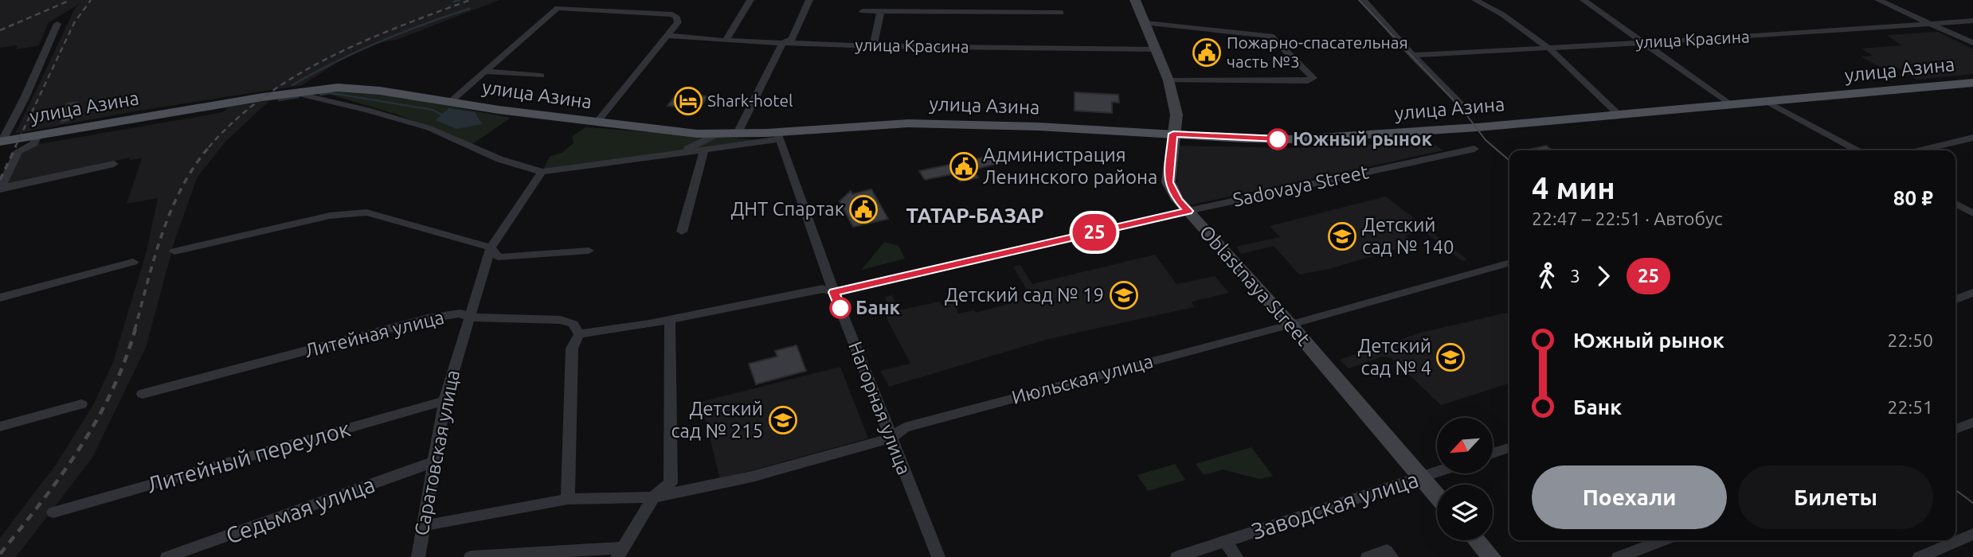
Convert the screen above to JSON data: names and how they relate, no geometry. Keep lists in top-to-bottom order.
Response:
{
  "streets": {
    "main road": ["улица Азина", "Oblastnaya Street"],
    "street": [
      "улица Красина",
      "Sadovaya Street",
      "Литейная улица",
      "Июльская улица",
      "Нагорная улица",
      "Саратовская улица",
      "Литейный переулок",
      "Заводская улица",
      "Седьмая улица"
    ]
  },
  "crossings": [
    ["улица Красина", "Oblastnaya Street"],
    ["улица Азина", "Oblastnaya Street"],
    ["улица Азина", "Нагорная улица"],
    ["Sadovaya Street", "Oblastnaya Street"],
    ["Sadovaya Street", "Нагорная улица"],
    ["Oblastnaya Street", "Июльская улица"],
    ["Oblastnaya Street", "Заводская улица"],
    ["Литейная улица", "Саратовская улица"],
    ["Июльская улица", "Нагорная улица"],
    ["Саратовская улица", "Литейный переулок"],
    ["Саратовская улица", "Седьмая улица"]
  ],
  "districts": ["ТАТАР-БАЗАР"],
  "places": {
    "public building": ["Пожарно-спасательная часть №3", "Администрация Ленинского района", "ДНТ Спартак"],
    "hotel": ["Shark-hotel"],
    "other": ["Южный рынок", "Банк"],
    "school or university": [
      "Детский сад № 140",
      "Детский сад № 19",
      "Детский сад № 4",
      "Детский сад № 215"
    ]
  },
  "lines": ["bus line 25"],
  "north": "bottom left",
  "page": {
    "on_map": "25",
    "heading": ["4 мин", "22:47 – 22:51 · Автобус", "80 ₽"],
    "legs": ["3", "25"],
    "list": [
      {
        "name": "Южный рынок",
        "value": "22:50"
      },
      {
        "name": "Банк",
        "value": "22:51"
      }
    ],
    "buttons": ["Поехали", "Билеты"]
  }
}
